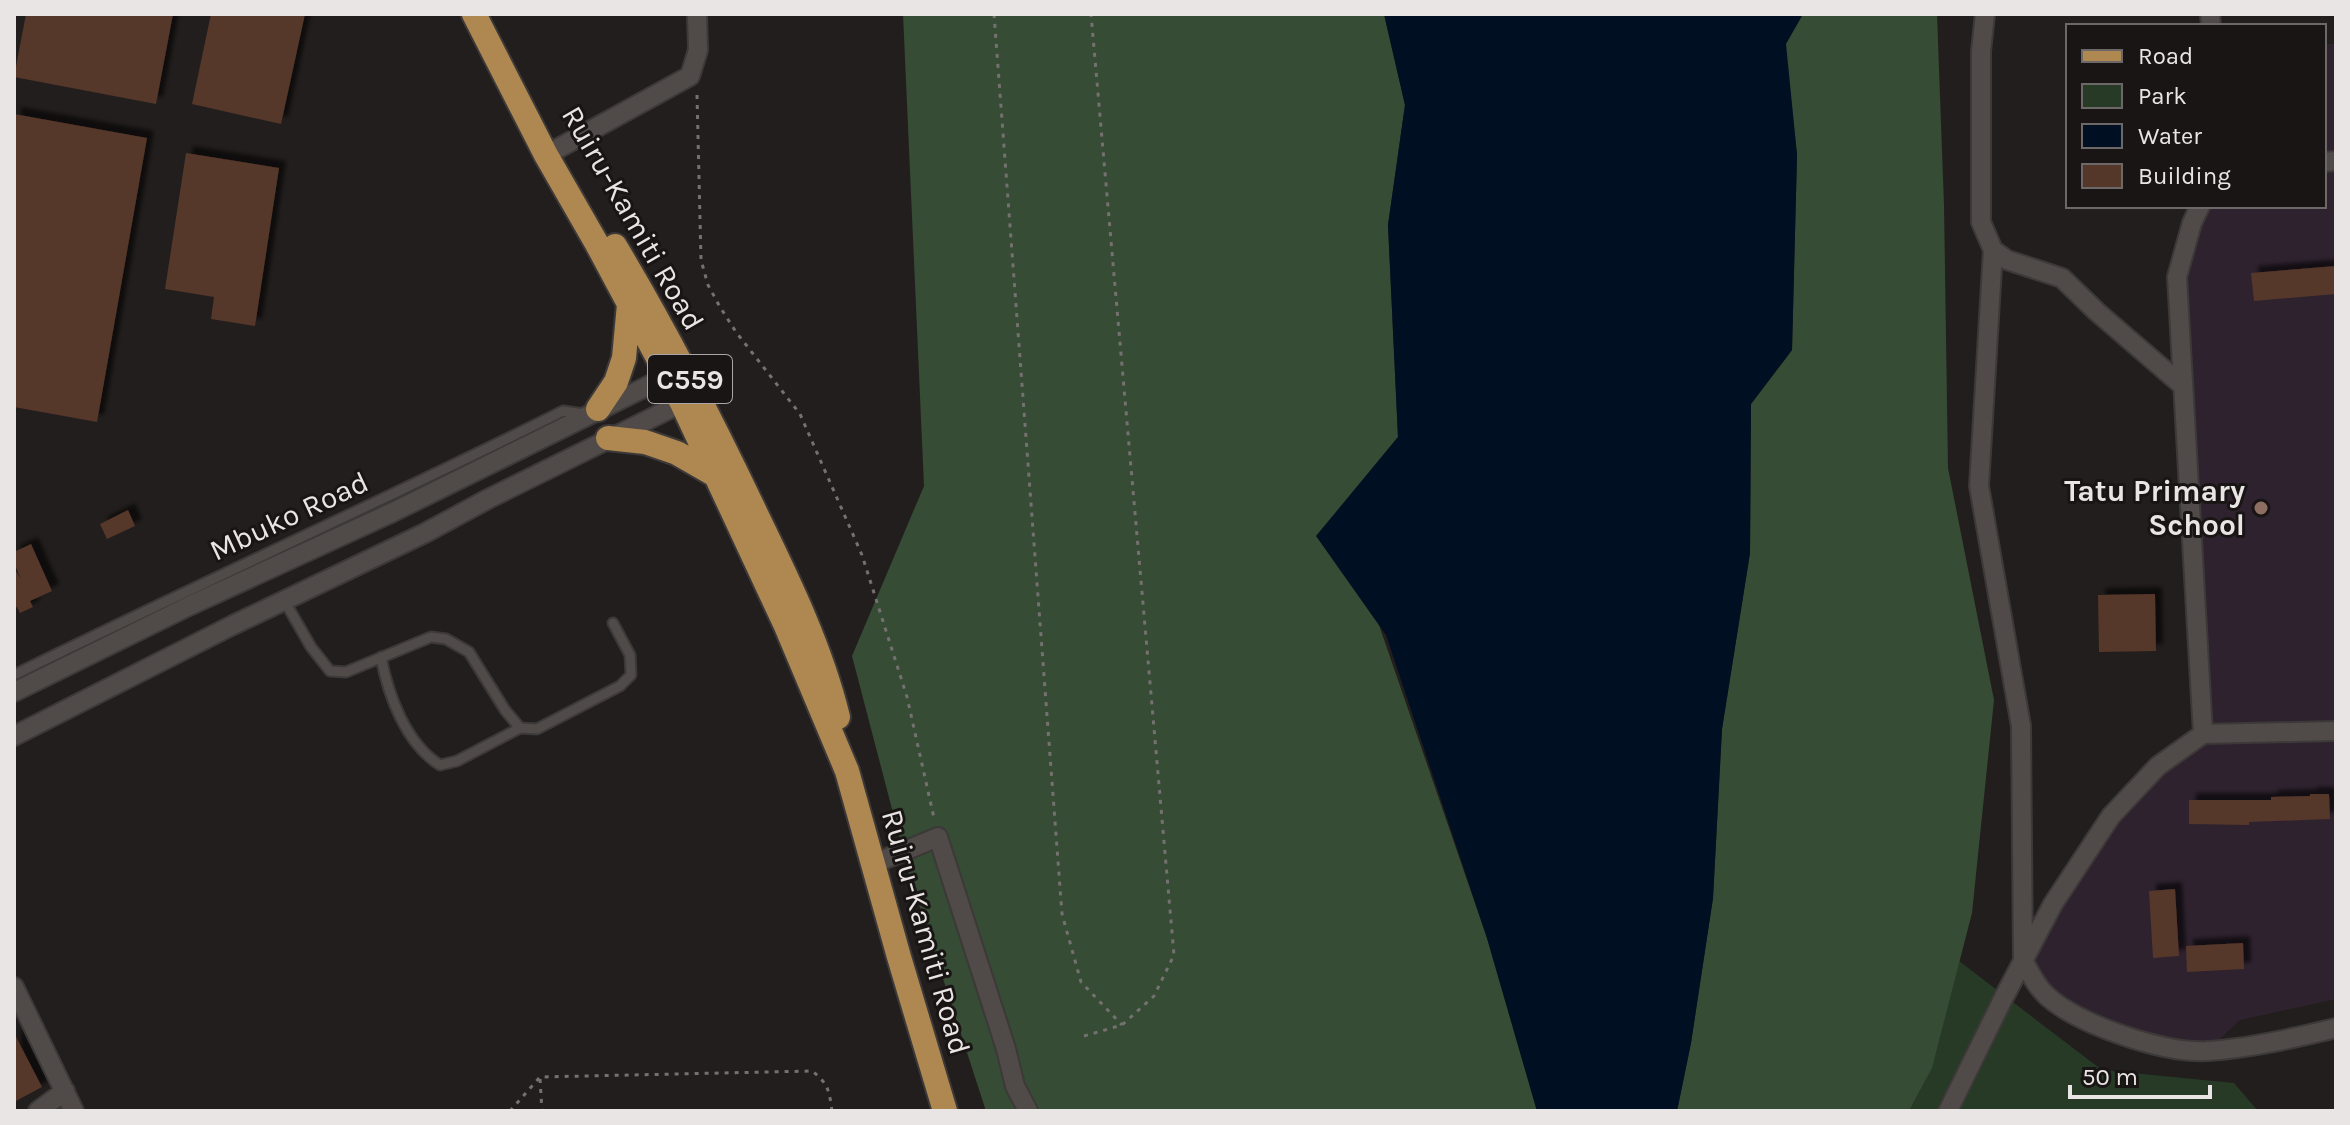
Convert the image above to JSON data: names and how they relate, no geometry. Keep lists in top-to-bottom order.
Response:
{
  "streets": {
    "main road": ["Ruiru-Kamiti Road", "C559"],
    "lane": ["Mbuko Road"]
  },
  "places": ["Tatu Primary School"],
  "legend": [
    "Road",
    "Park",
    "Water",
    "Building"
  ],
  "scale_bar": "50 m"
}
